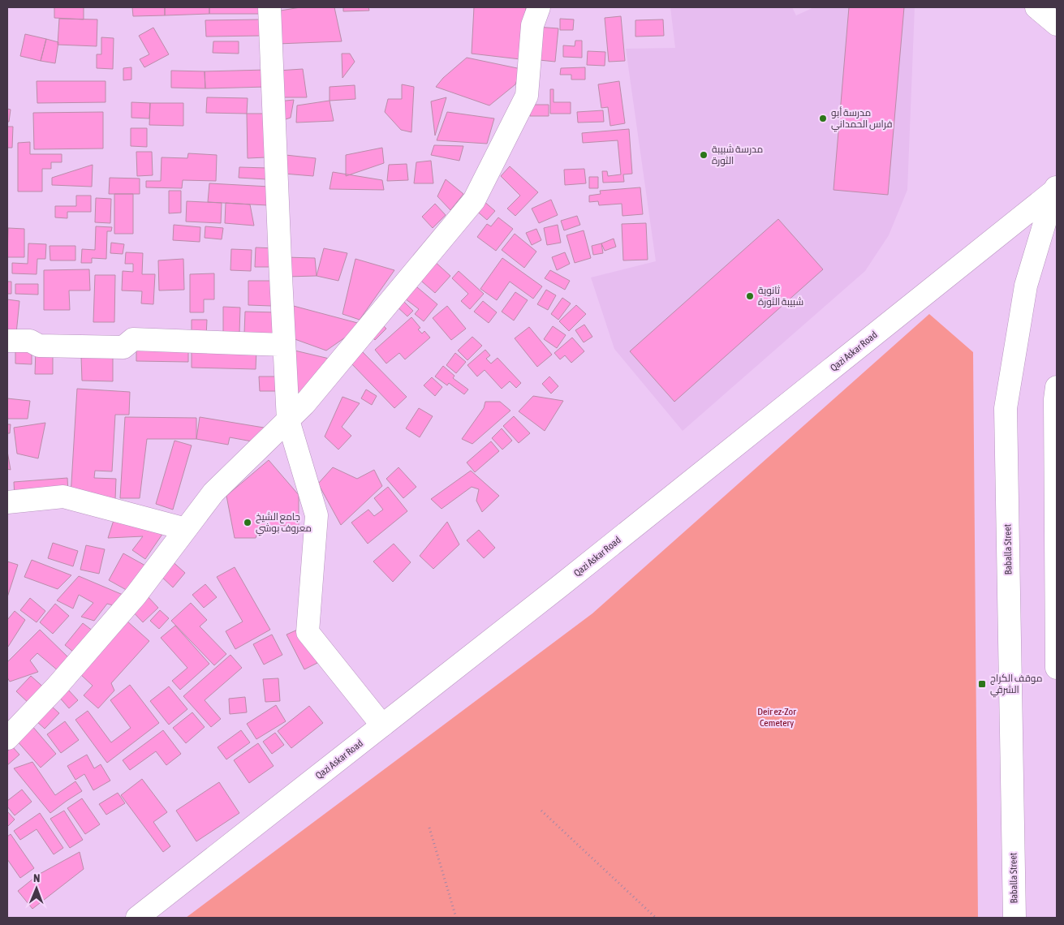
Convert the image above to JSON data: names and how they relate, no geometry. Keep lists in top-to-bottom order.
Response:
{
  "streets": {
    "main road": ["Qazi Askar Road", "Baballa Street"]
  },
  "crossings": [
    ["Qazi Askar Road", "Baballa Street"]
  ],
  "parks": ["Deir ez-Zor Cemetery"],
  "places": {
    "other": [
      "مدرسة أبو فراس الحمداني",
      "مدرسة شبيبة الثورة",
      "ثانوية شبيبة الثورة",
      "جامع الشيخ معروف بوشي"
    ],
    "transit": ["موقف الكراج الشرقي"]
  },
  "north": "top"
}
